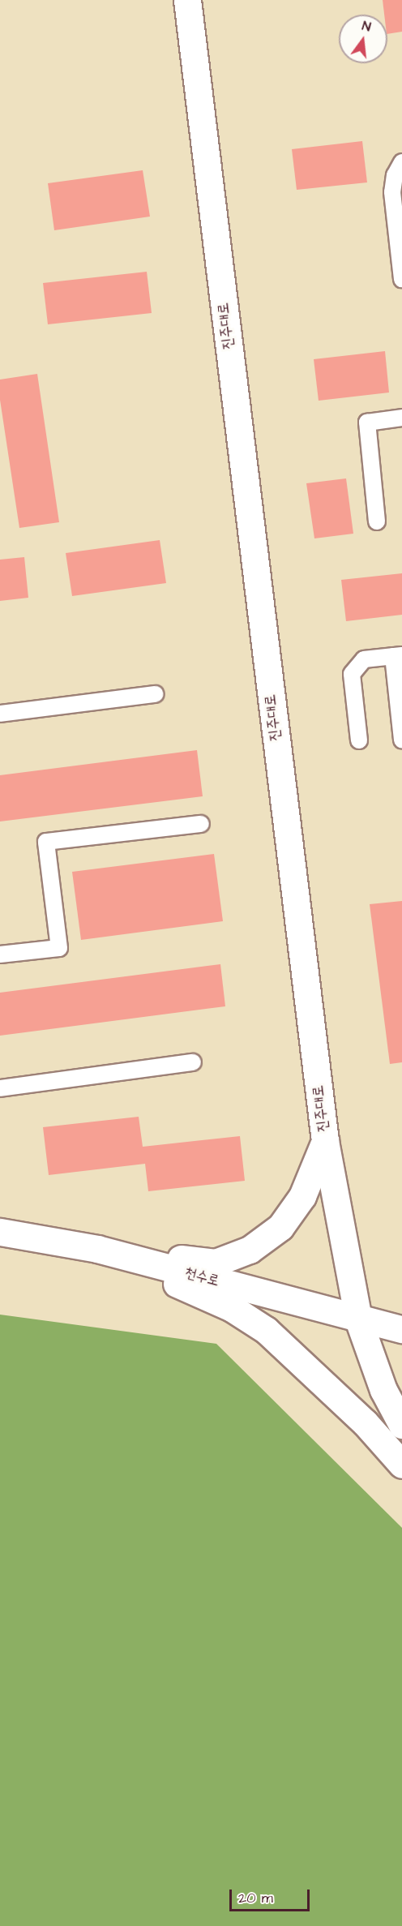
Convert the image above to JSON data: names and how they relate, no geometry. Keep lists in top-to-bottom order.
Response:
{
  "streets": {
    "street": ["진주대로", "천수로"]
  },
  "crossings": [
    ["진주대로", "천수로"]
  ],
  "scale_bar": "20 m",
  "north": "top"
}
